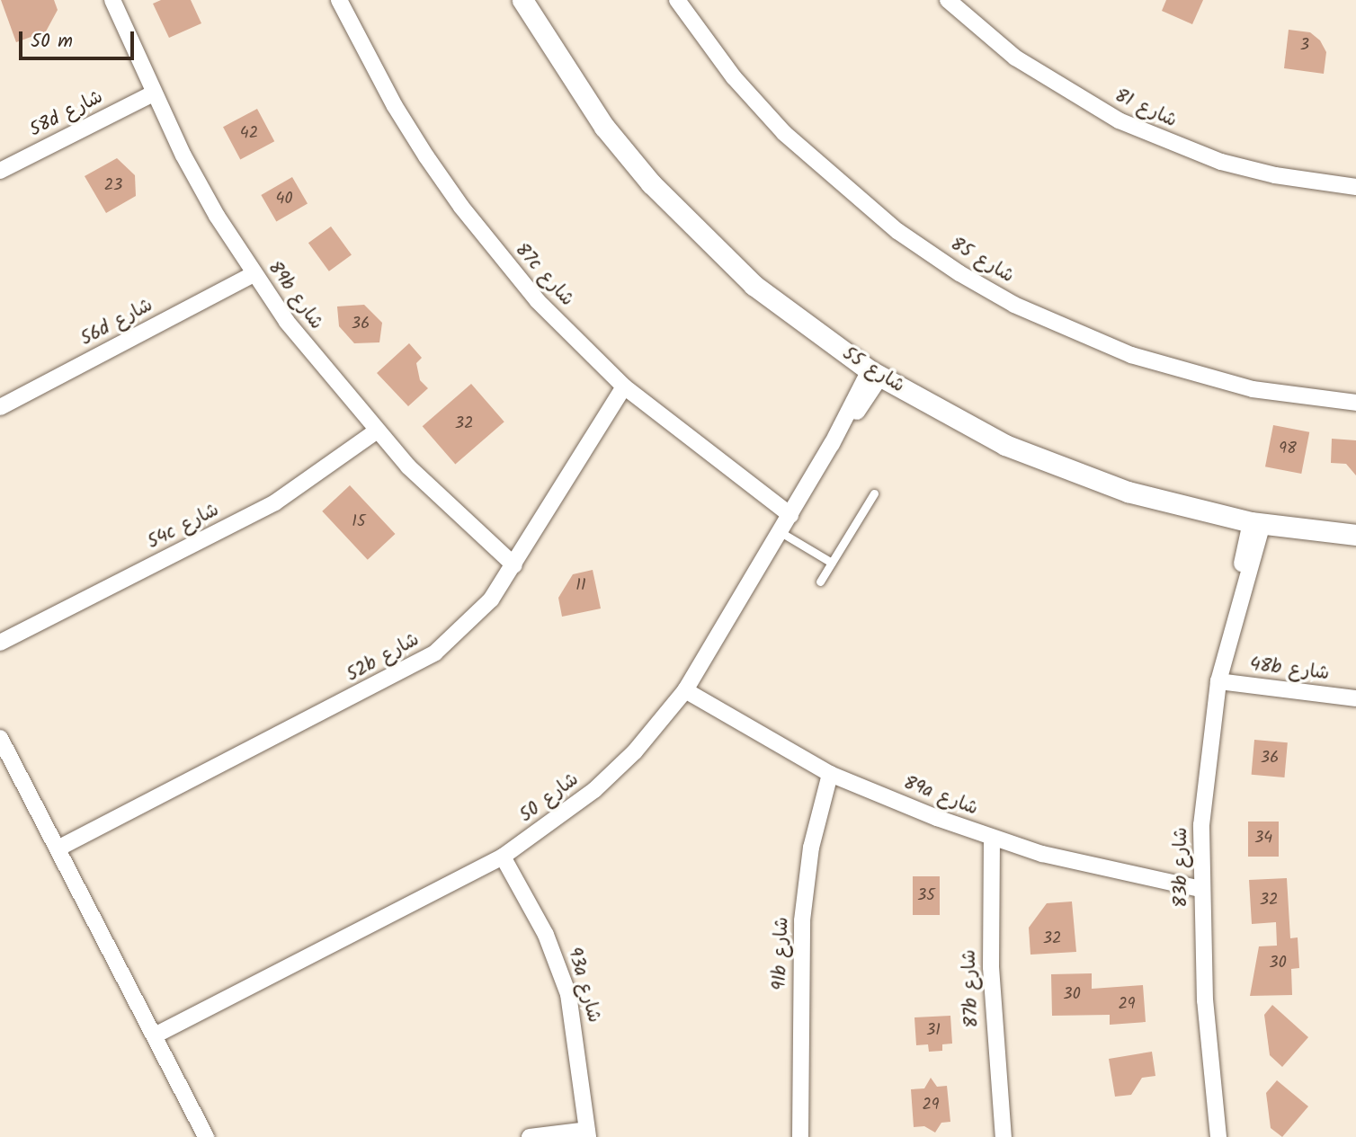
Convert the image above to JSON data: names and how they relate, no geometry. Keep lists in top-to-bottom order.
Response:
{
  "streets": {
    "street": [
      "شارع 81",
      "58d شارع",
      "شارع 85",
      "87c شارع",
      "89b شارع",
      "56d شارع",
      "شارع 55",
      "54c شارع",
      "52b شارع",
      "48b شارع",
      "89a شارع",
      "شارع 50",
      "83b شارع",
      "91b شارع",
      "93a شارع",
      "87b شارع"
    ]
  },
  "crossings": [
    ["58d شارع", "89b شارع"],
    ["87c شارع", "52b شارع"],
    ["87c شارع", "شارع 50"],
    ["89b شارع", "56d شارع"],
    ["89b شارع", "54c شارع"],
    ["89b شارع", "52b شارع"],
    ["شارع 55", "شارع 50"],
    ["شارع 55", "83b شارع"],
    ["48b شارع", "83b شارع"],
    ["89a شارع", "شارع 50"],
    ["89a شارع", "83b شارع"],
    ["89a شارع", "91b شارع"],
    ["89a شارع", "87b شارع"],
    ["شارع 50", "93a شارع"]
  ],
  "house_numbers": [
    "3",
    "42",
    "23",
    "40",
    "36",
    "32",
    "98",
    "15",
    "11",
    "36",
    "34",
    "35",
    "32",
    "32",
    "30",
    "30",
    "29",
    "31",
    "29"
  ],
  "scale_bar": "50 m"
}
